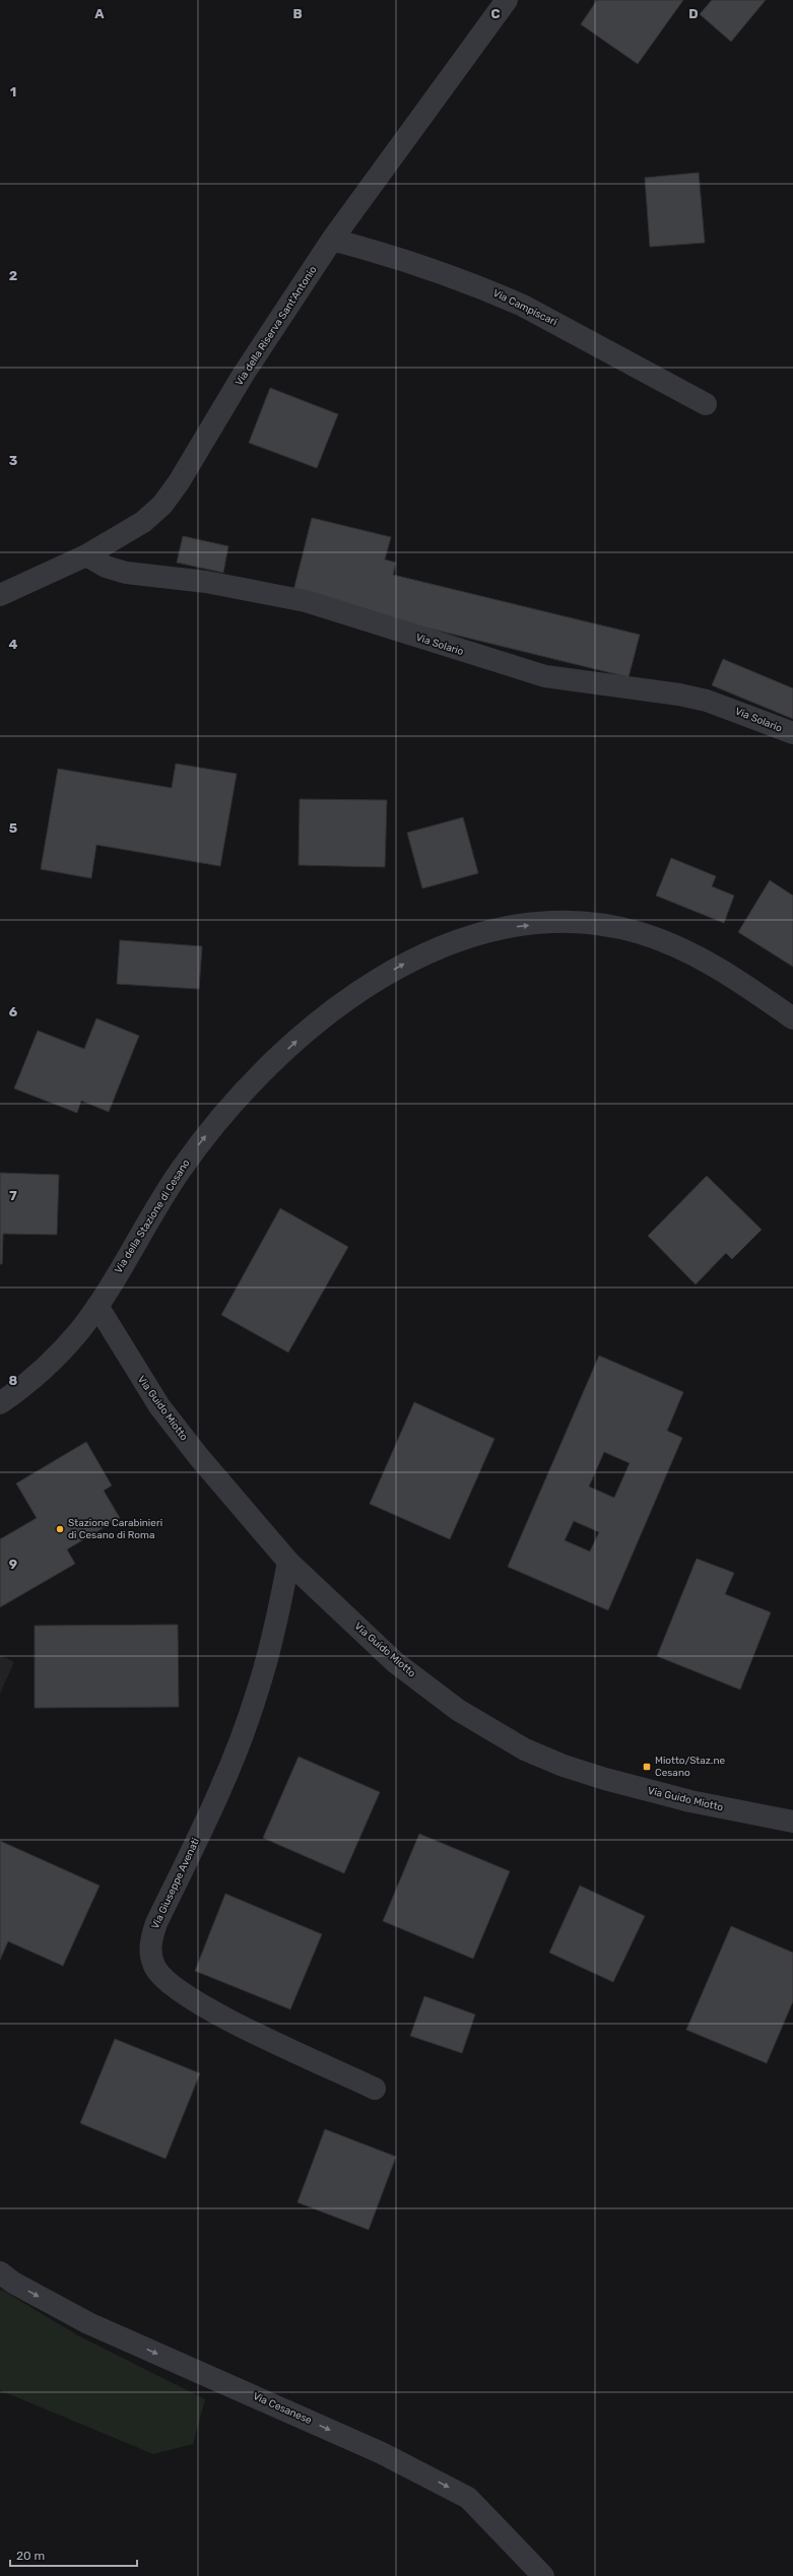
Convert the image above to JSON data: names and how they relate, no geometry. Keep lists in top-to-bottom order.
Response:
{
  "streets": {
    "street": [
      "Via Campiscari",
      "Via della Riserva Sant'Antonio",
      "Via Solario",
      "Via della Stazione di Cesano",
      "Via Guido Miotto",
      "Via Giuseppe Avenati",
      "Via Cesanese"
    ]
  },
  "crossings": [
    ["Via Campiscari", "Via della Riserva Sant'Antonio"],
    ["Via della Riserva Sant'Antonio", "Via Solario"],
    ["Via della Stazione di Cesano", "Via Guido Miotto"],
    ["Via Guido Miotto", "Via Giuseppe Avenati"]
  ],
  "one_way": ["Via della Stazione di Cesano", "Via Cesanese"],
  "places": {
    "other": ["Stazione Carabinieri di Cesano di Roma"],
    "transit": ["Miotto/Staz.ne Cesano"]
  },
  "scale_bar": "20 m",
  "grid": {
    "columns": [
      "A",
      "B",
      "C",
      "D"
    ],
    "rows": [
      "1",
      "2",
      "3",
      "4",
      "5",
      "6",
      "7",
      "8",
      "9"
    ]
  }
}
